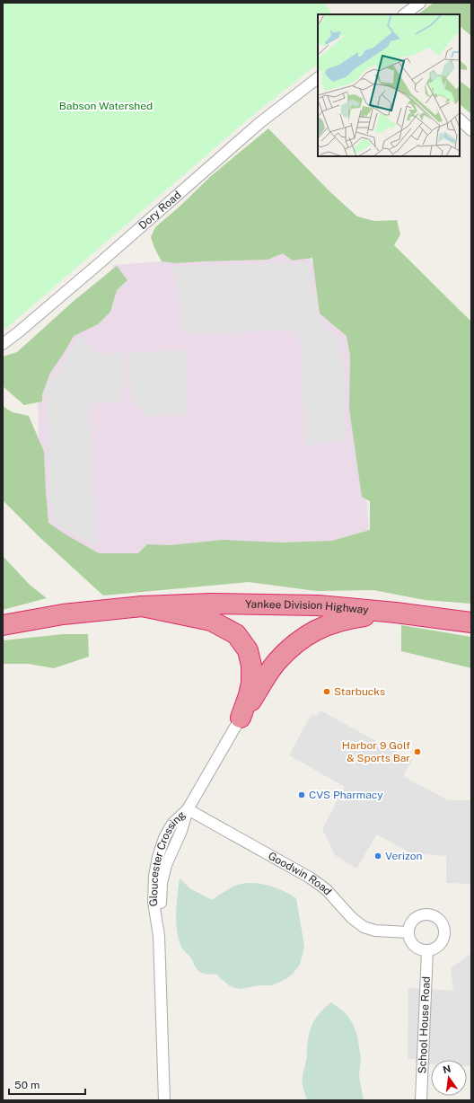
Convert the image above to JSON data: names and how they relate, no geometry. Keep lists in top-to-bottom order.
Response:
{
  "streets": {
    "highway": ["Yankee Division Highway"],
    "street": [
      "Dory Road",
      "Gloucester Crossing",
      "Goodwin Road",
      "School House Road"
    ]
  },
  "crossings": [
    ["Gloucester Crossing", "Goodwin Road"],
    ["Goodwin Road", "School House Road"]
  ],
  "parks": ["Babson Watershed"],
  "places": [
    "Starbucks",
    "Harbor 9 Golf & Sports Bar",
    "CVS Pharmacy",
    "Verizon"
  ],
  "scale_bar": "50 m",
  "north": "top"
}
